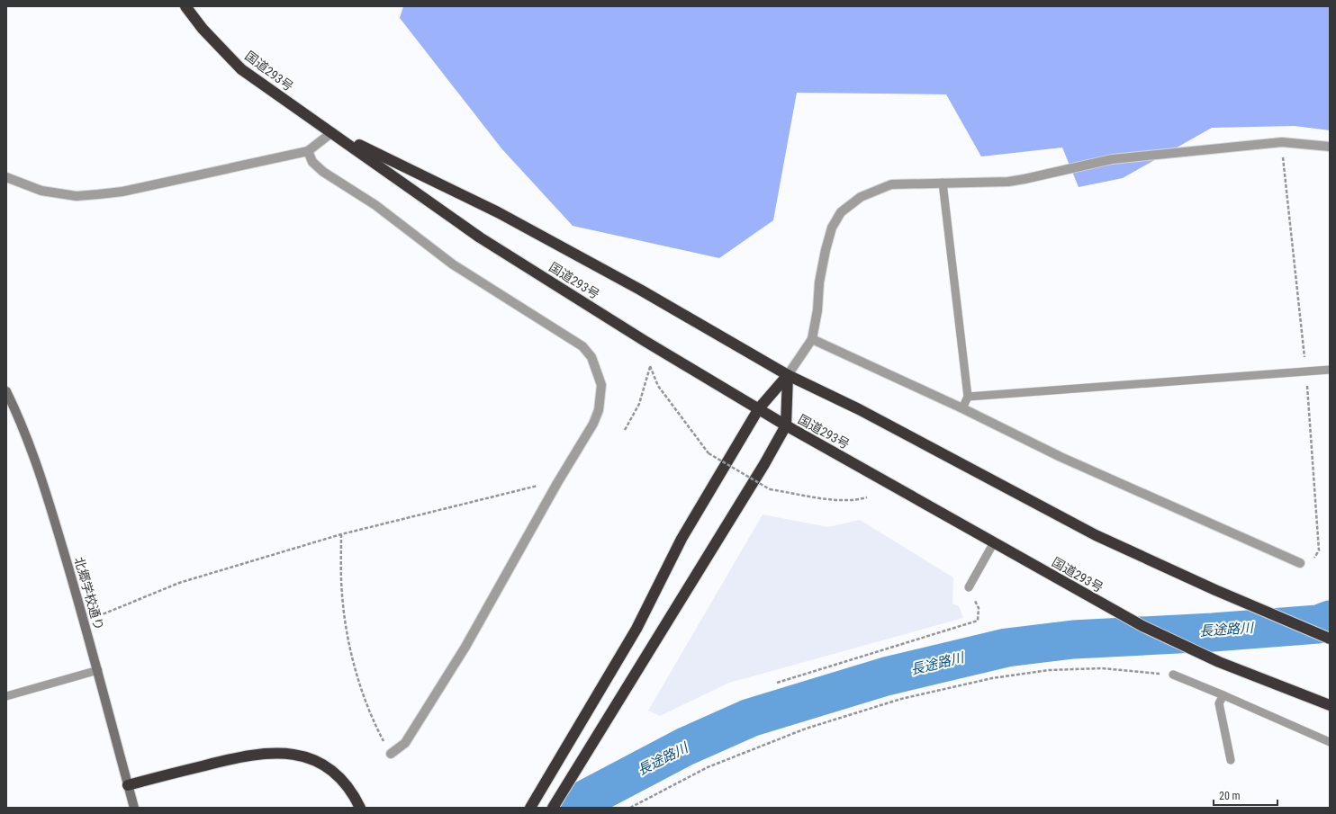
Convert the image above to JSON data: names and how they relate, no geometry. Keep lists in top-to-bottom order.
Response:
{
  "streets": {
    "highway": ["国道293号"],
    "street": ["北郷学校通り"]
  },
  "water": ["長途路川"],
  "scale_bar": "20 m"
}
